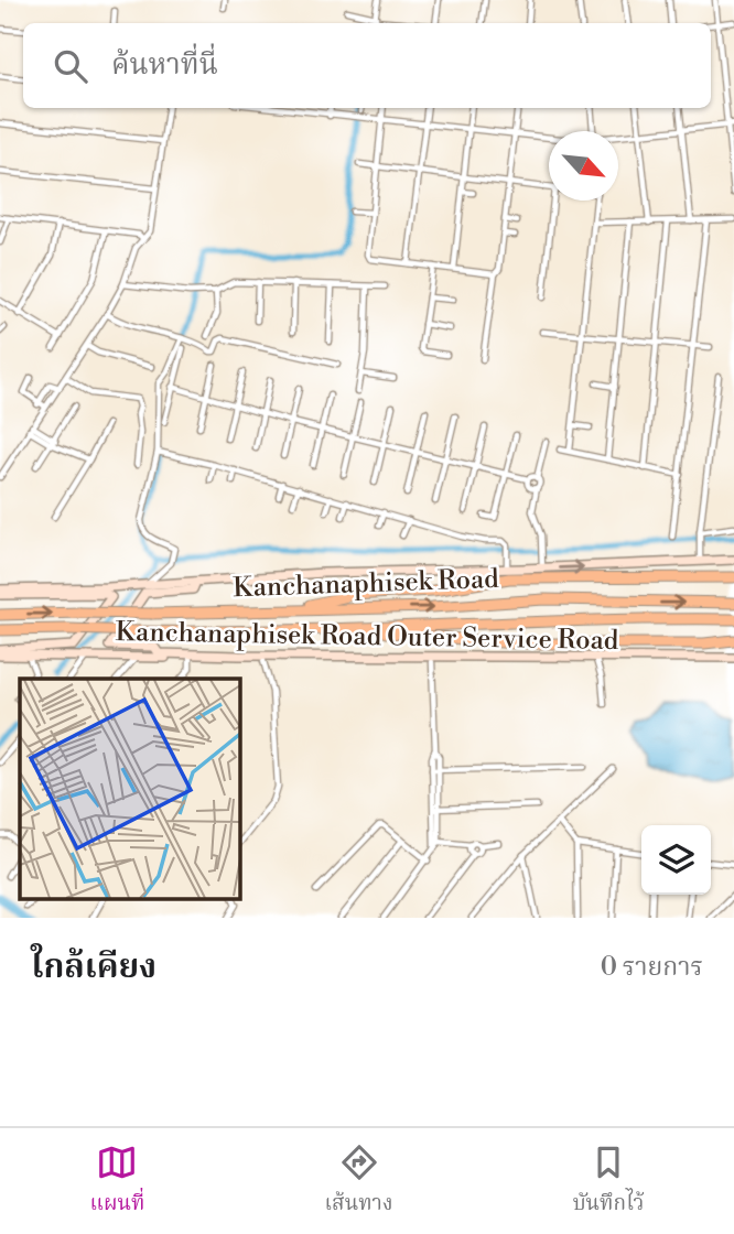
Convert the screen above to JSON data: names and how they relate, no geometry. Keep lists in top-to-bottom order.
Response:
{
  "streets": {
    "highway": ["Kanchanaphisek Road"],
    "main road": ["Kanchanaphisek Road Outer Service Road"]
  },
  "north": "bottom right",
  "page": {
    "search": "ค้นหาที่นี่",
    "heading": ["ใกล้เคียง", "0 รายการ"],
    "nav": ["แผนที่", "เส้นทาง", "บันทึกไว้"]
  }
}
